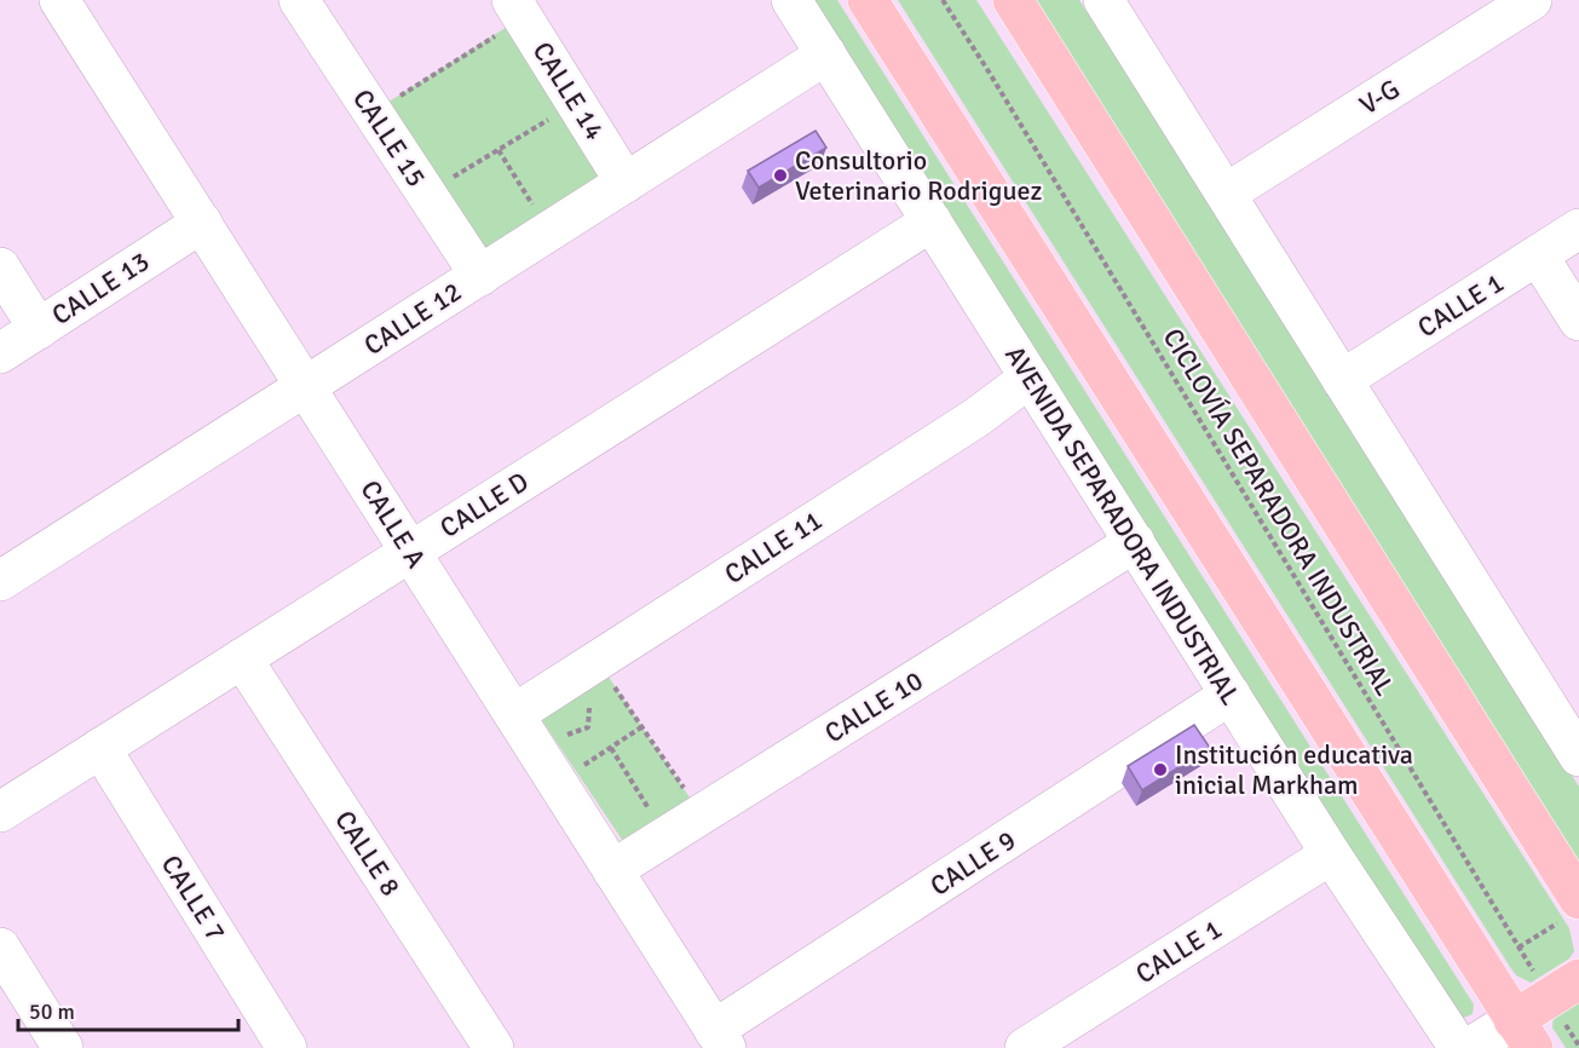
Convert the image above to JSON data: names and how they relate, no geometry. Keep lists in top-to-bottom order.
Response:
{
  "streets": {
    "street": [
      "CALLE 14",
      "V-G",
      "CALLE 15",
      "CALLE 13",
      "CALLE 1",
      "CALLE 12",
      "CALLE D",
      "CALLE A",
      "AVENIDA SEPARADORA INDUSTRIAL",
      "CALLE 11",
      "CALLE 10",
      "CALLE 8",
      "CALLE 9",
      "CALLE 7"
    ],
    "path": ["CICLOVÍA SEPARADORA INDUSTRIAL"]
  },
  "crossings": [
    ["CALLE 14", "CALLE 12"],
    ["CALLE 15", "CALLE 12"],
    ["CALLE 13", "CALLE A"],
    ["CALLE 1", "AVENIDA SEPARADORA INDUSTRIAL"],
    ["CALLE 12", "CALLE A"],
    ["CALLE 12", "AVENIDA SEPARADORA INDUSTRIAL"],
    ["CALLE D", "CALLE A"],
    ["CALLE D", "AVENIDA SEPARADORA INDUSTRIAL"],
    ["CALLE D", "CALLE 8"],
    ["CALLE D", "CALLE 7"],
    ["CALLE A", "CALLE 11"],
    ["CALLE A", "CALLE 10"],
    ["CALLE A", "CALLE 9"],
    ["AVENIDA SEPARADORA INDUSTRIAL", "CALLE 11"],
    ["AVENIDA SEPARADORA INDUSTRIAL", "CALLE 10"],
    ["AVENIDA SEPARADORA INDUSTRIAL", "CALLE 9"]
  ],
  "places": ["Consultorio Veterinario Rodriguez", "Institución educativa inicial Markham"],
  "scale_bar": "50 m"
}
